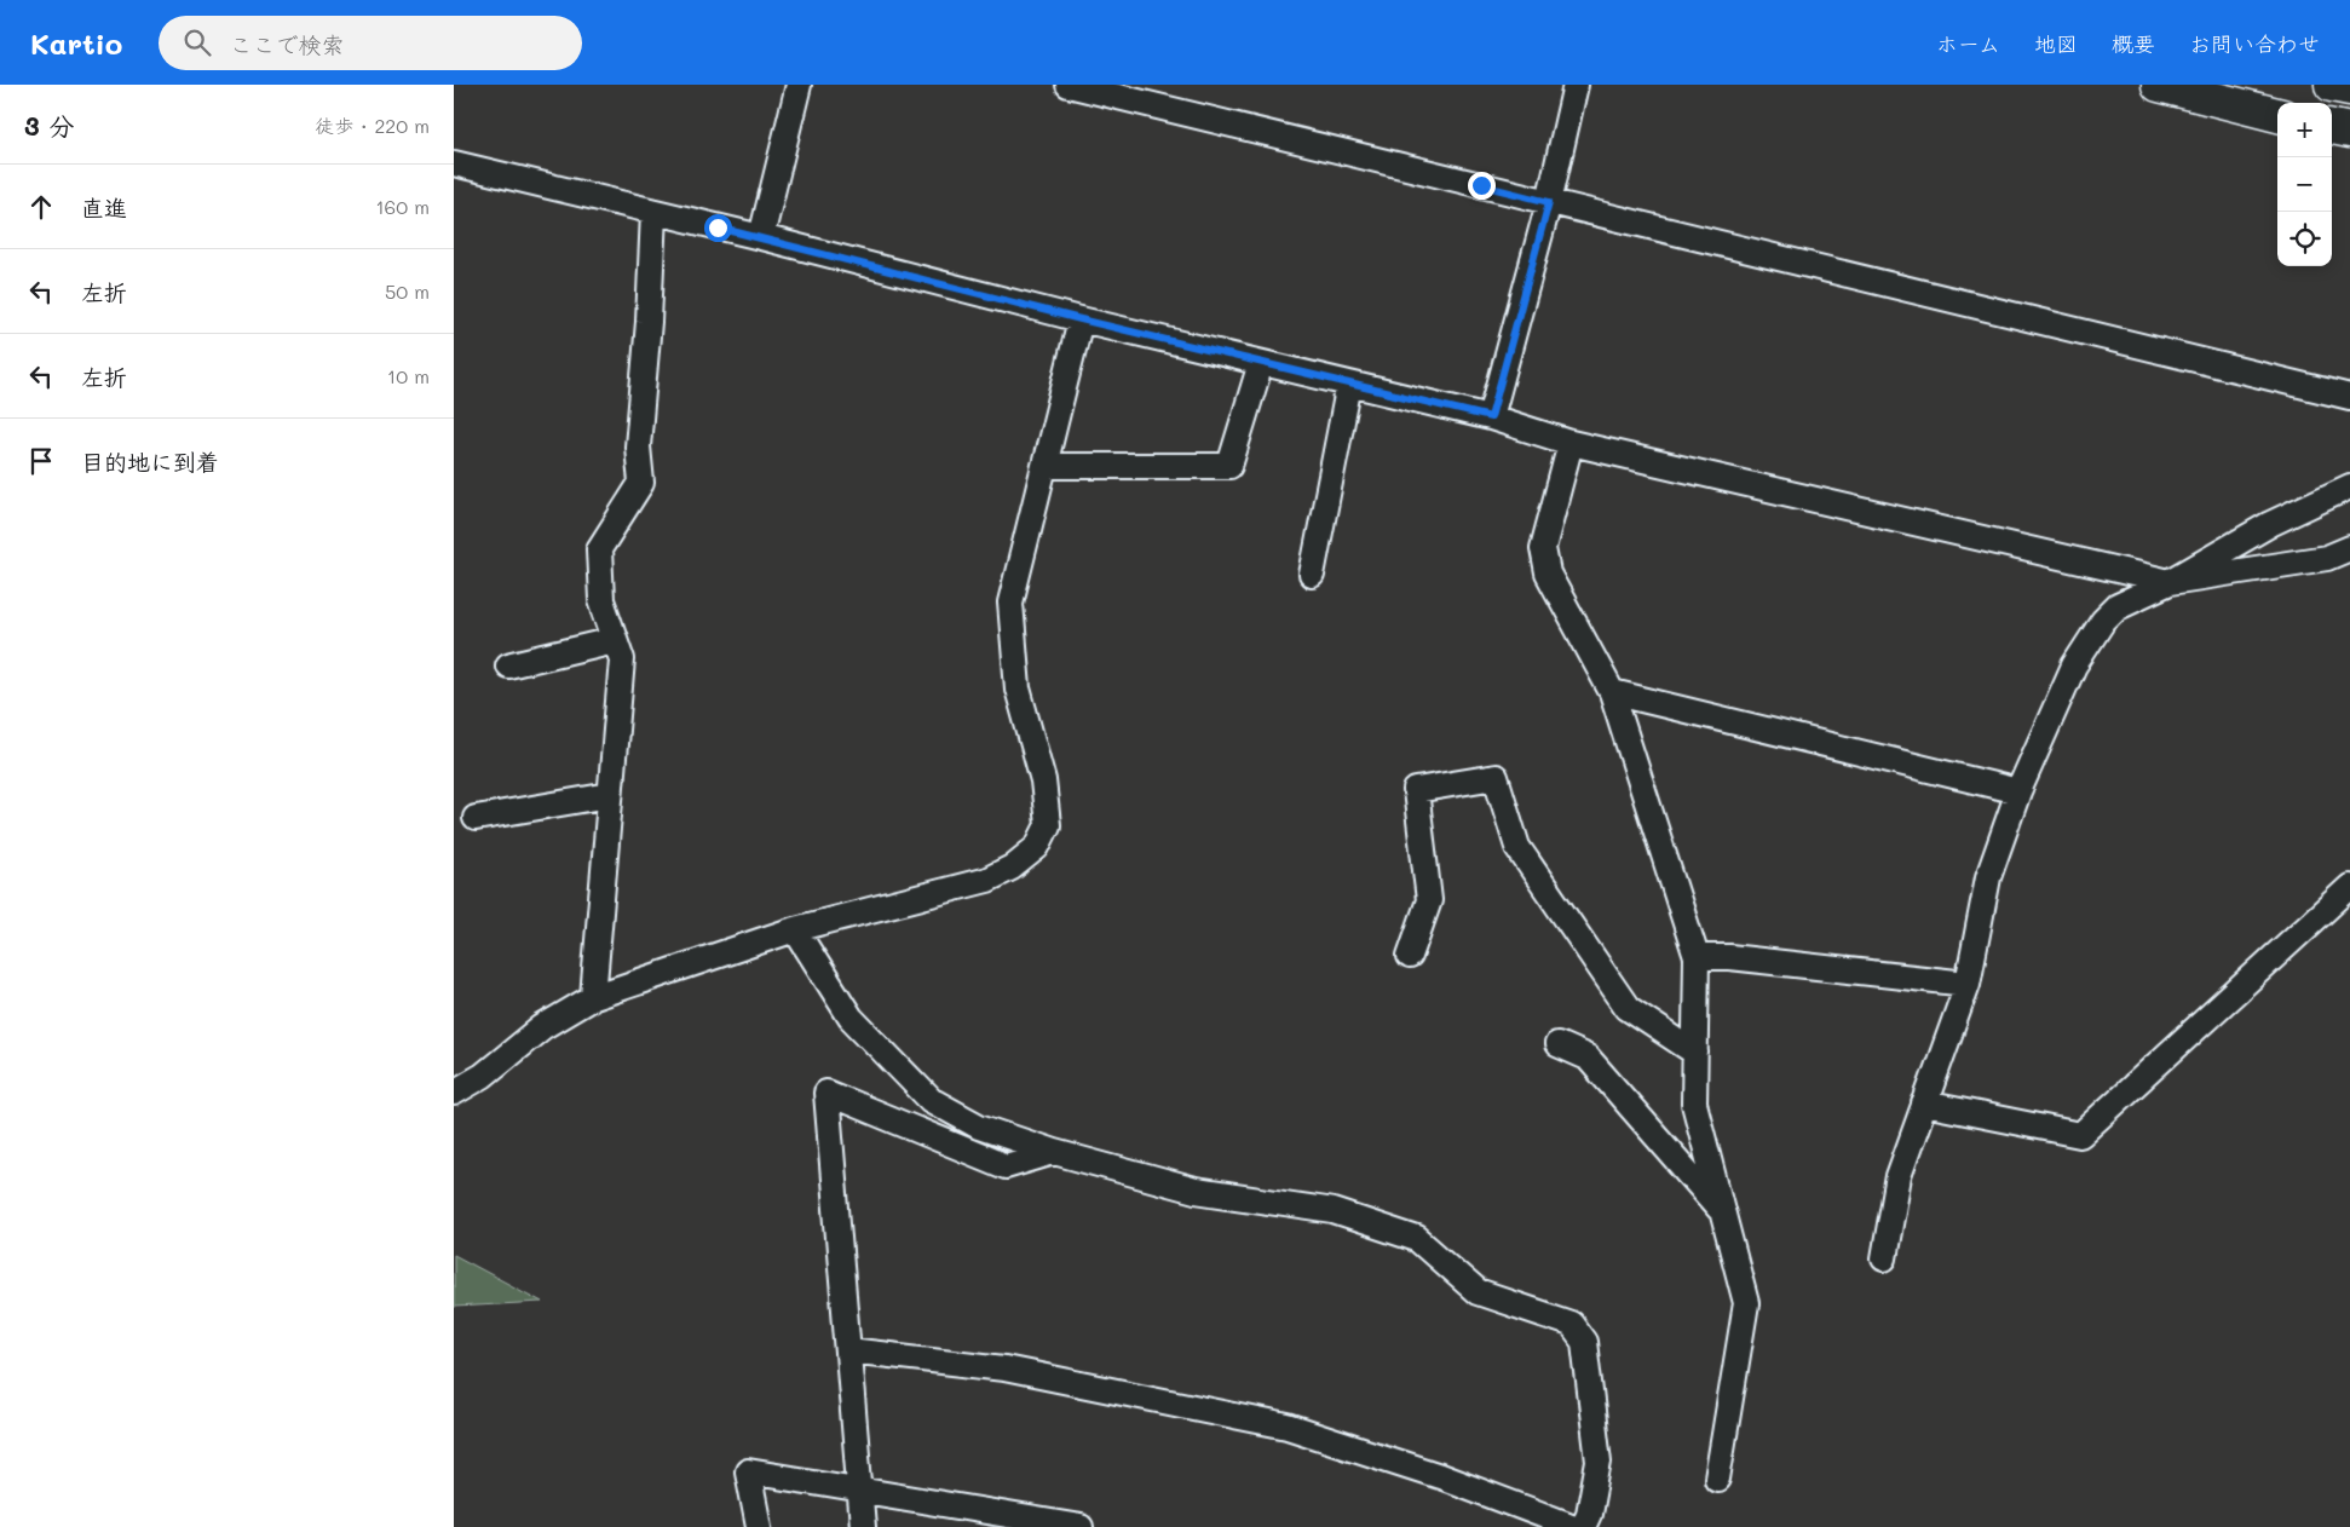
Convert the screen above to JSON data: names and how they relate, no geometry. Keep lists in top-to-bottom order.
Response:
{
  "page": {
    "header": "Kartio",
    "search": "ここで検索",
    "nav": [
      "ホーム",
      "地図",
      "概要",
      "お問い合わせ"
    ],
    "heading": ["3 分", "徒歩 · 220 m"],
    "map_buttons": ["+", "−"],
    "list": [
      ["直進", "160 m"],
      ["左折", "50 m"],
      ["左折", "10 m"],
      "目的地に到着"
    ]
  }
}
